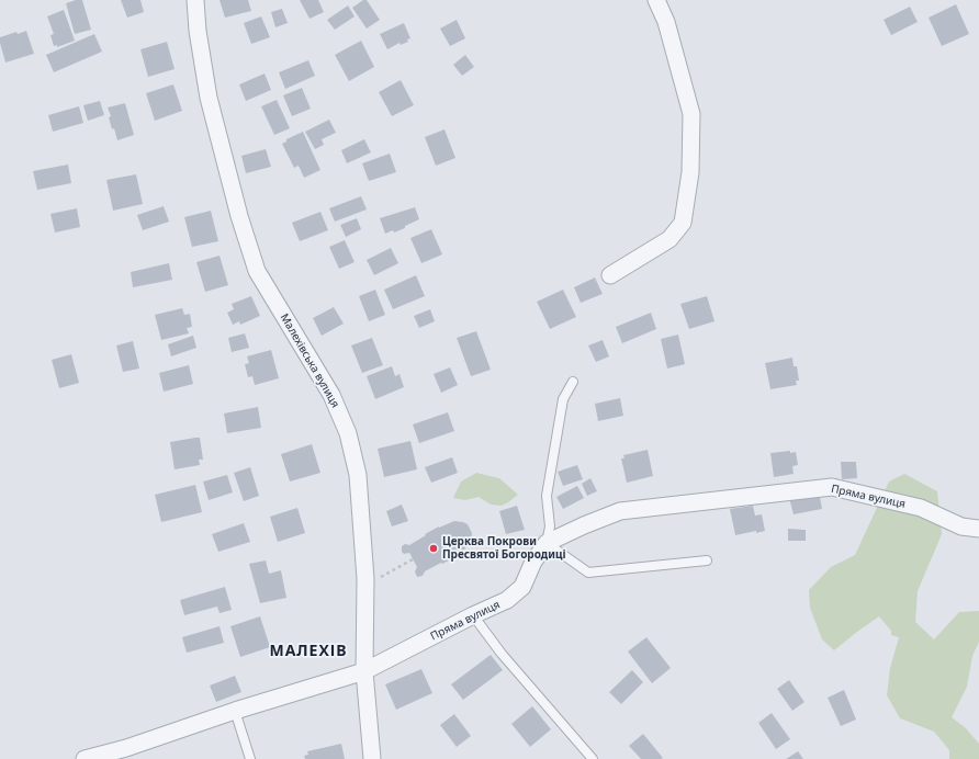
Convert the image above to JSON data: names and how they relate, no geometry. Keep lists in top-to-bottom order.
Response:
{
  "streets": {
    "street": ["Малехівська вулиця", "Пряма вулиця"]
  },
  "crossings": [
    ["Малехівська вулиця", "Пряма вулиця"]
  ],
  "districts": ["МАЛЕХІВ"],
  "places": ["Церква Покрови Пресвятої Богородиці"]
}
